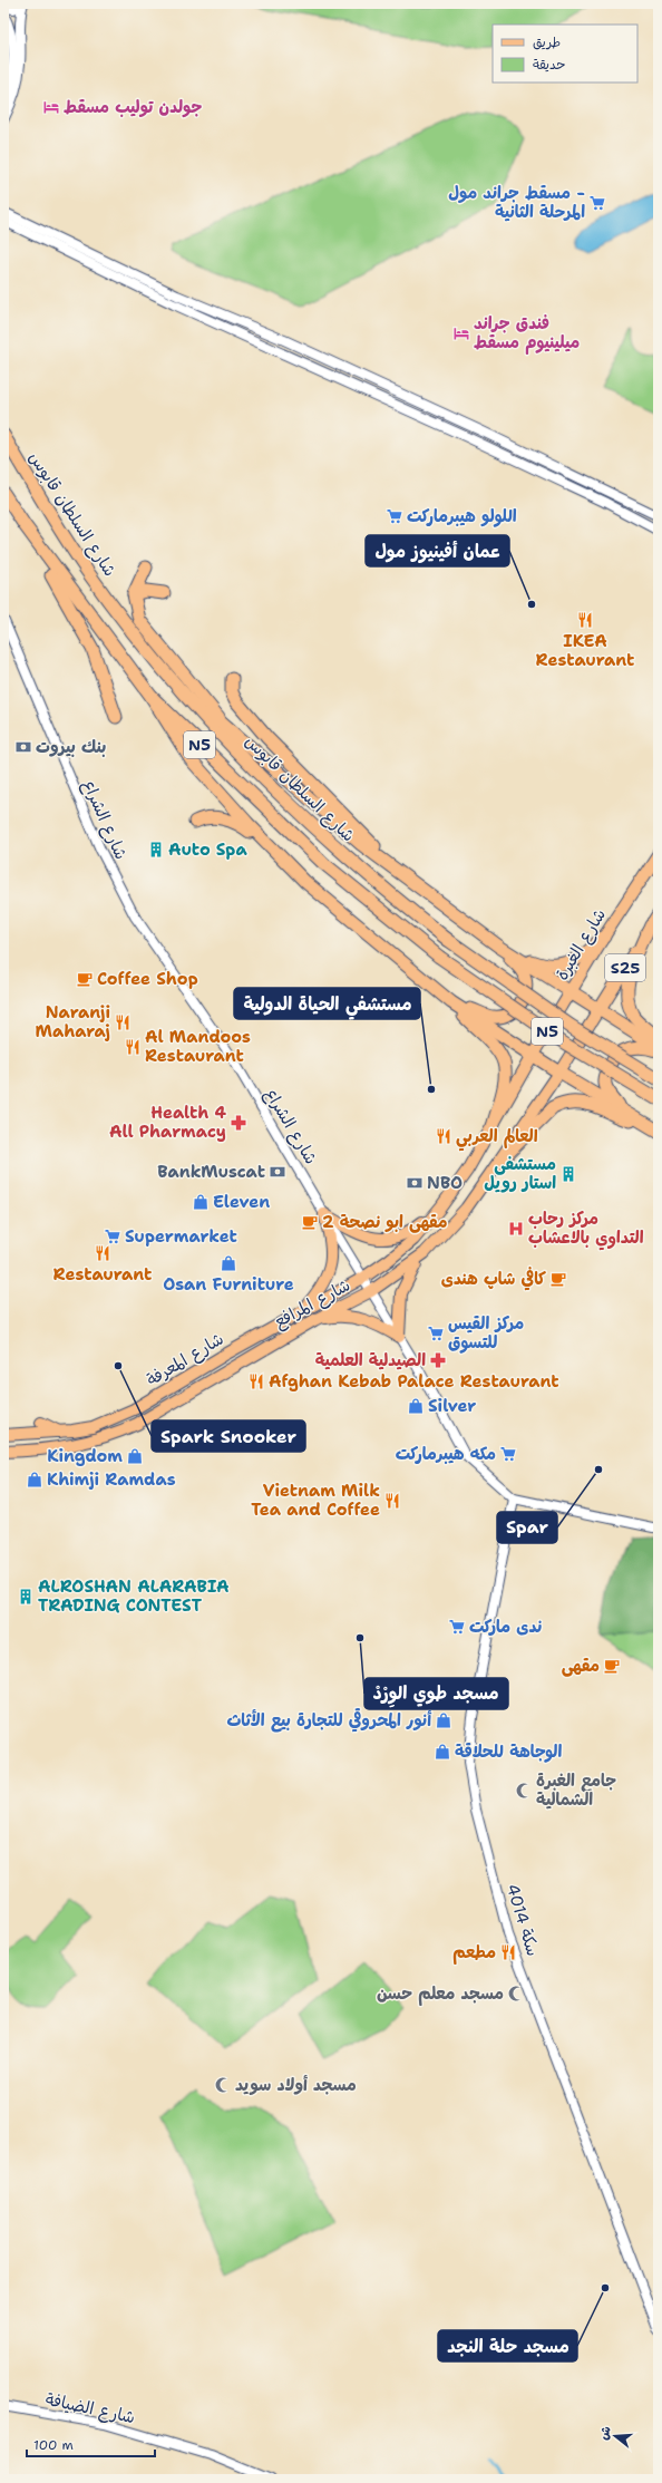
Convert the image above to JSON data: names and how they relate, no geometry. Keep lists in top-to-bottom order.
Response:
{
  "streets": {
    "highway": ["شارع السلطان قابوس", "N5"],
    "main road": [
      "شارع الغبرة",
      "S25",
      "شارع المرافع",
      "شارع المعرفة"
    ],
    "street": ["شارع الشراع", "سكة 4014", "شارع الضيافة"]
  },
  "crossings": [
    ["شارع الشراع", "شارع المرافع"],
    ["شارع الشراع", "سكة 4014"],
    ["شارع الغبرة", "شارع المرافع"],
    ["S25", "شارع المرافع"],
    ["شارع المرافع", "شارع المعرفة"]
  ],
  "places": {
    "hotel": ["جولدن توليب مسقط", "فندق جراند ميلينيوم مسقط"],
    "supermarket": [
      "مسقط جراند مول - المرحلة الثانية",
      "اللولو هيبرماركت",
      "Supermarket",
      "مركز القيس للتسوق",
      "مكه هيبرماركت",
      "ندى ماركت"
    ],
    "other": [
      "عمان أفينيوز مول",
      "مستشفي الحياة الدولية",
      "Spark Snooker",
      "Spar",
      "مسجد طوي الوِرْدْ",
      "مسجد حلة النجد"
    ],
    "restaurant": [
      "IKEA Restaurant",
      "Naranji Maharaj",
      "Al Mandoos Restaurant",
      "العالم العربي",
      "Restaurant",
      "Afghan Kebab Palace Restaurant",
      "Vietnam Milk Tea and Coffee",
      "مطعم"
    ],
    "bank": ["بنك بيروت", "BankMuscat", "NBO"],
    "building": ["Auto Spa", "مستشفى استار رويل", "ALROSHAN ALARABIA TRADING CONTEST"],
    "cafe": [
      "Coffee Shop",
      "مقهى ابو نصحة 2",
      "كافي شاپ هندی",
      "مقهى"
    ],
    "pharmacy": ["Health 4 All Pharmacy", "الصيدلية العلمية"],
    "shop": [
      "Eleven",
      "Osan Furniture",
      "Silver",
      "Kingdom",
      "Khimji Ramdas",
      "أنور المحروقي للتجارة بيع الأثاث",
      "الوجاهة للحلاقة"
    ],
    "hospital": ["مركز رحاب التداوي بالاعشاب"],
    "mosque": ["جامع الغبرة الشمالية", "مسجد معلم حسن", "مسجد أولاد سويد"]
  },
  "legend": ["طريق", "حديقة"],
  "scale_bar": "100 m",
  "north": "left"
}
